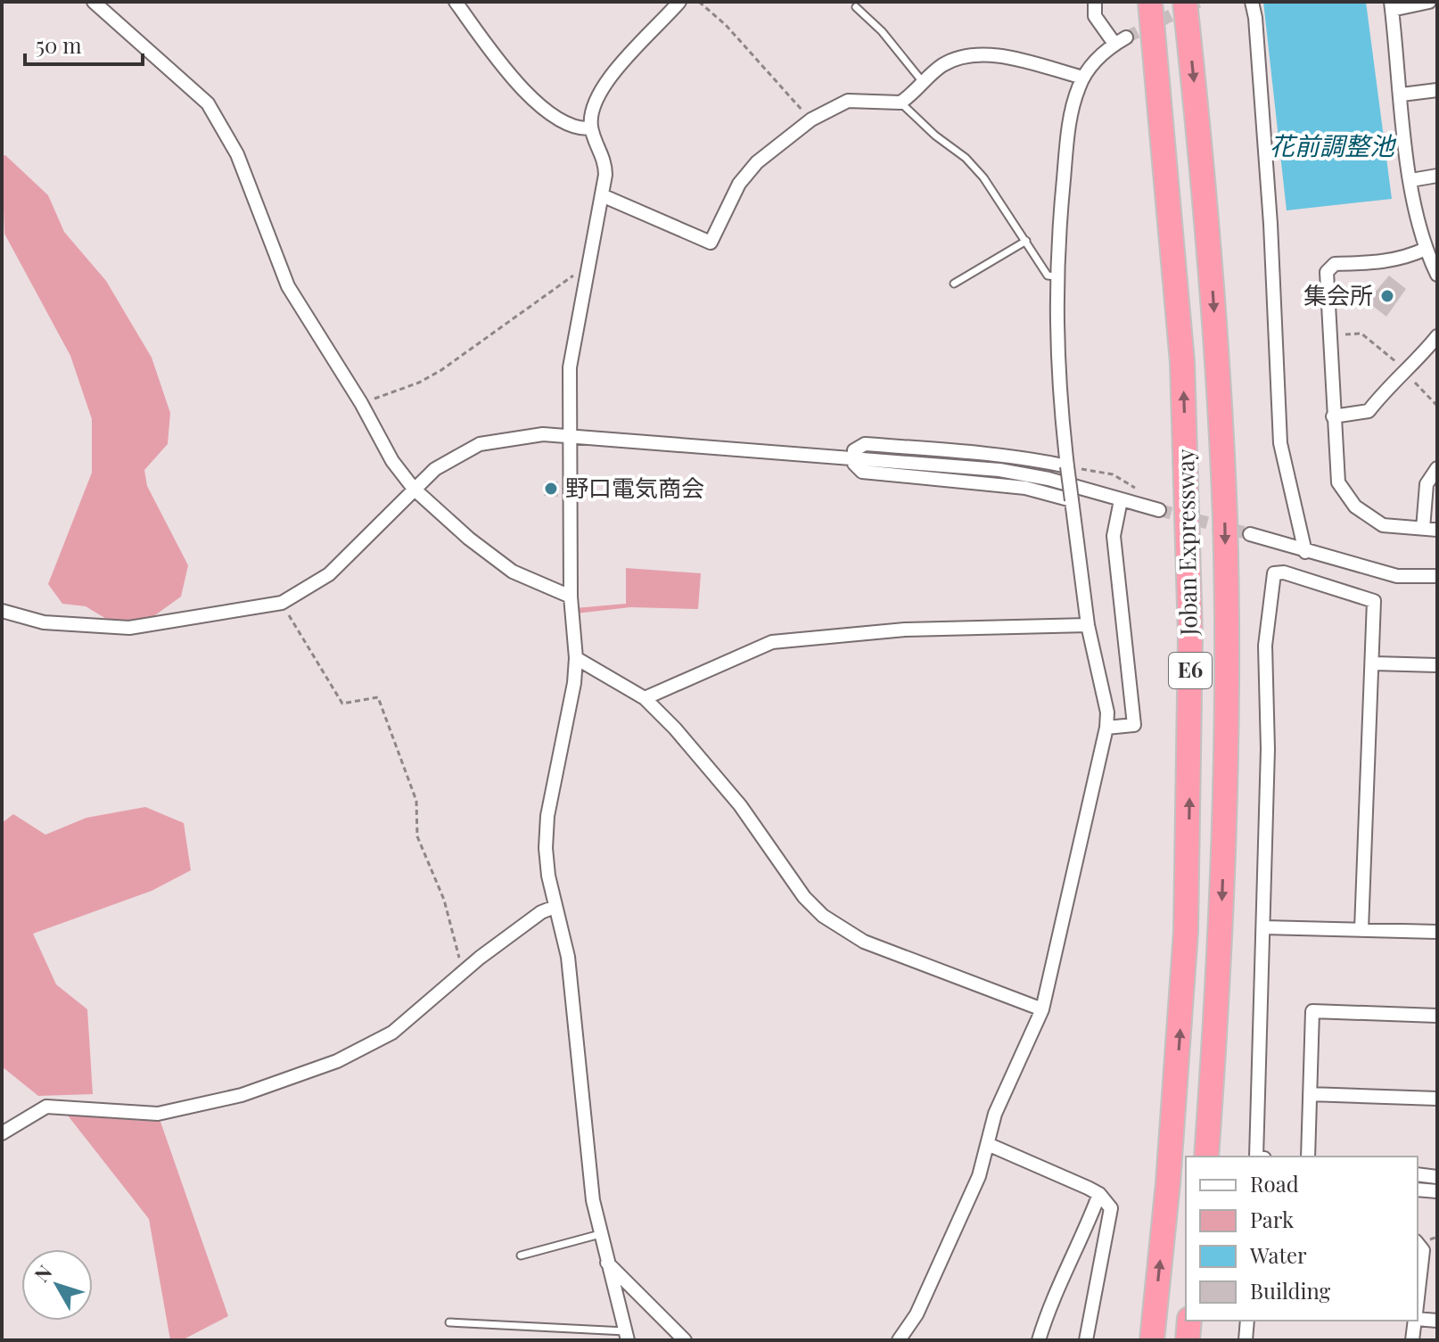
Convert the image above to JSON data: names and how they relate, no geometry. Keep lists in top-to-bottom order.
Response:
{
  "streets": {
    "highway": ["Joban Expressway", "E6"]
  },
  "water": ["花前調整池"],
  "places": ["集会所", "野口電気商会"],
  "legend": [
    "Road",
    "Park",
    "Water",
    "Building"
  ],
  "scale_bar": "50 m",
  "north": "top left"
}
